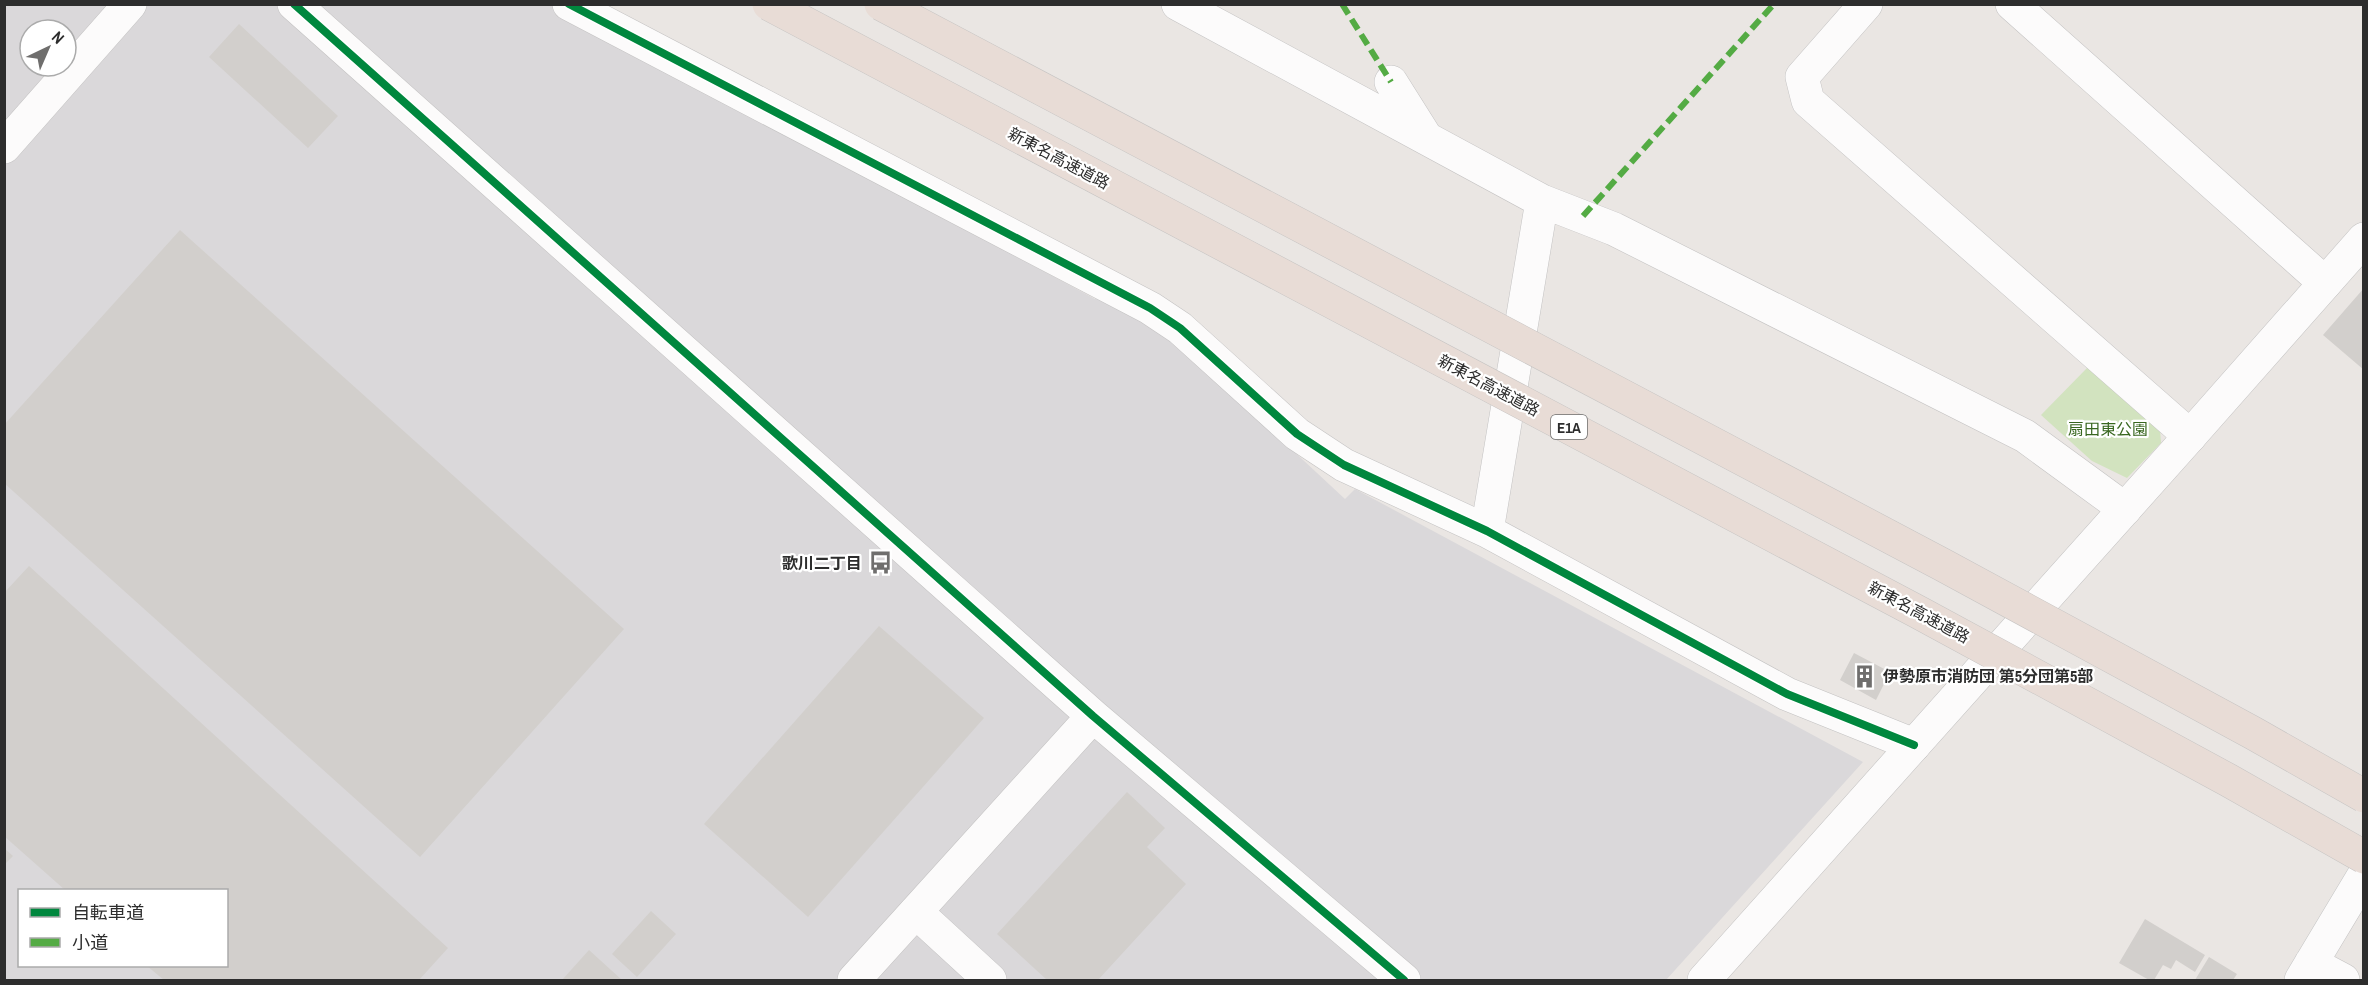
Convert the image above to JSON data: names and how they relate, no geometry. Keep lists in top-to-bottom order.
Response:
{
  "streets": {
    "highway": ["新東名高速道路", "E1A"]
  },
  "parks": ["扇田東公園"],
  "places": {
    "bus stop": ["歌川二丁目"],
    "building": ["伊勢原市消防団 第5分団第5部"]
  },
  "legend": ["自転車道", "小道"],
  "north": "top right"
}
